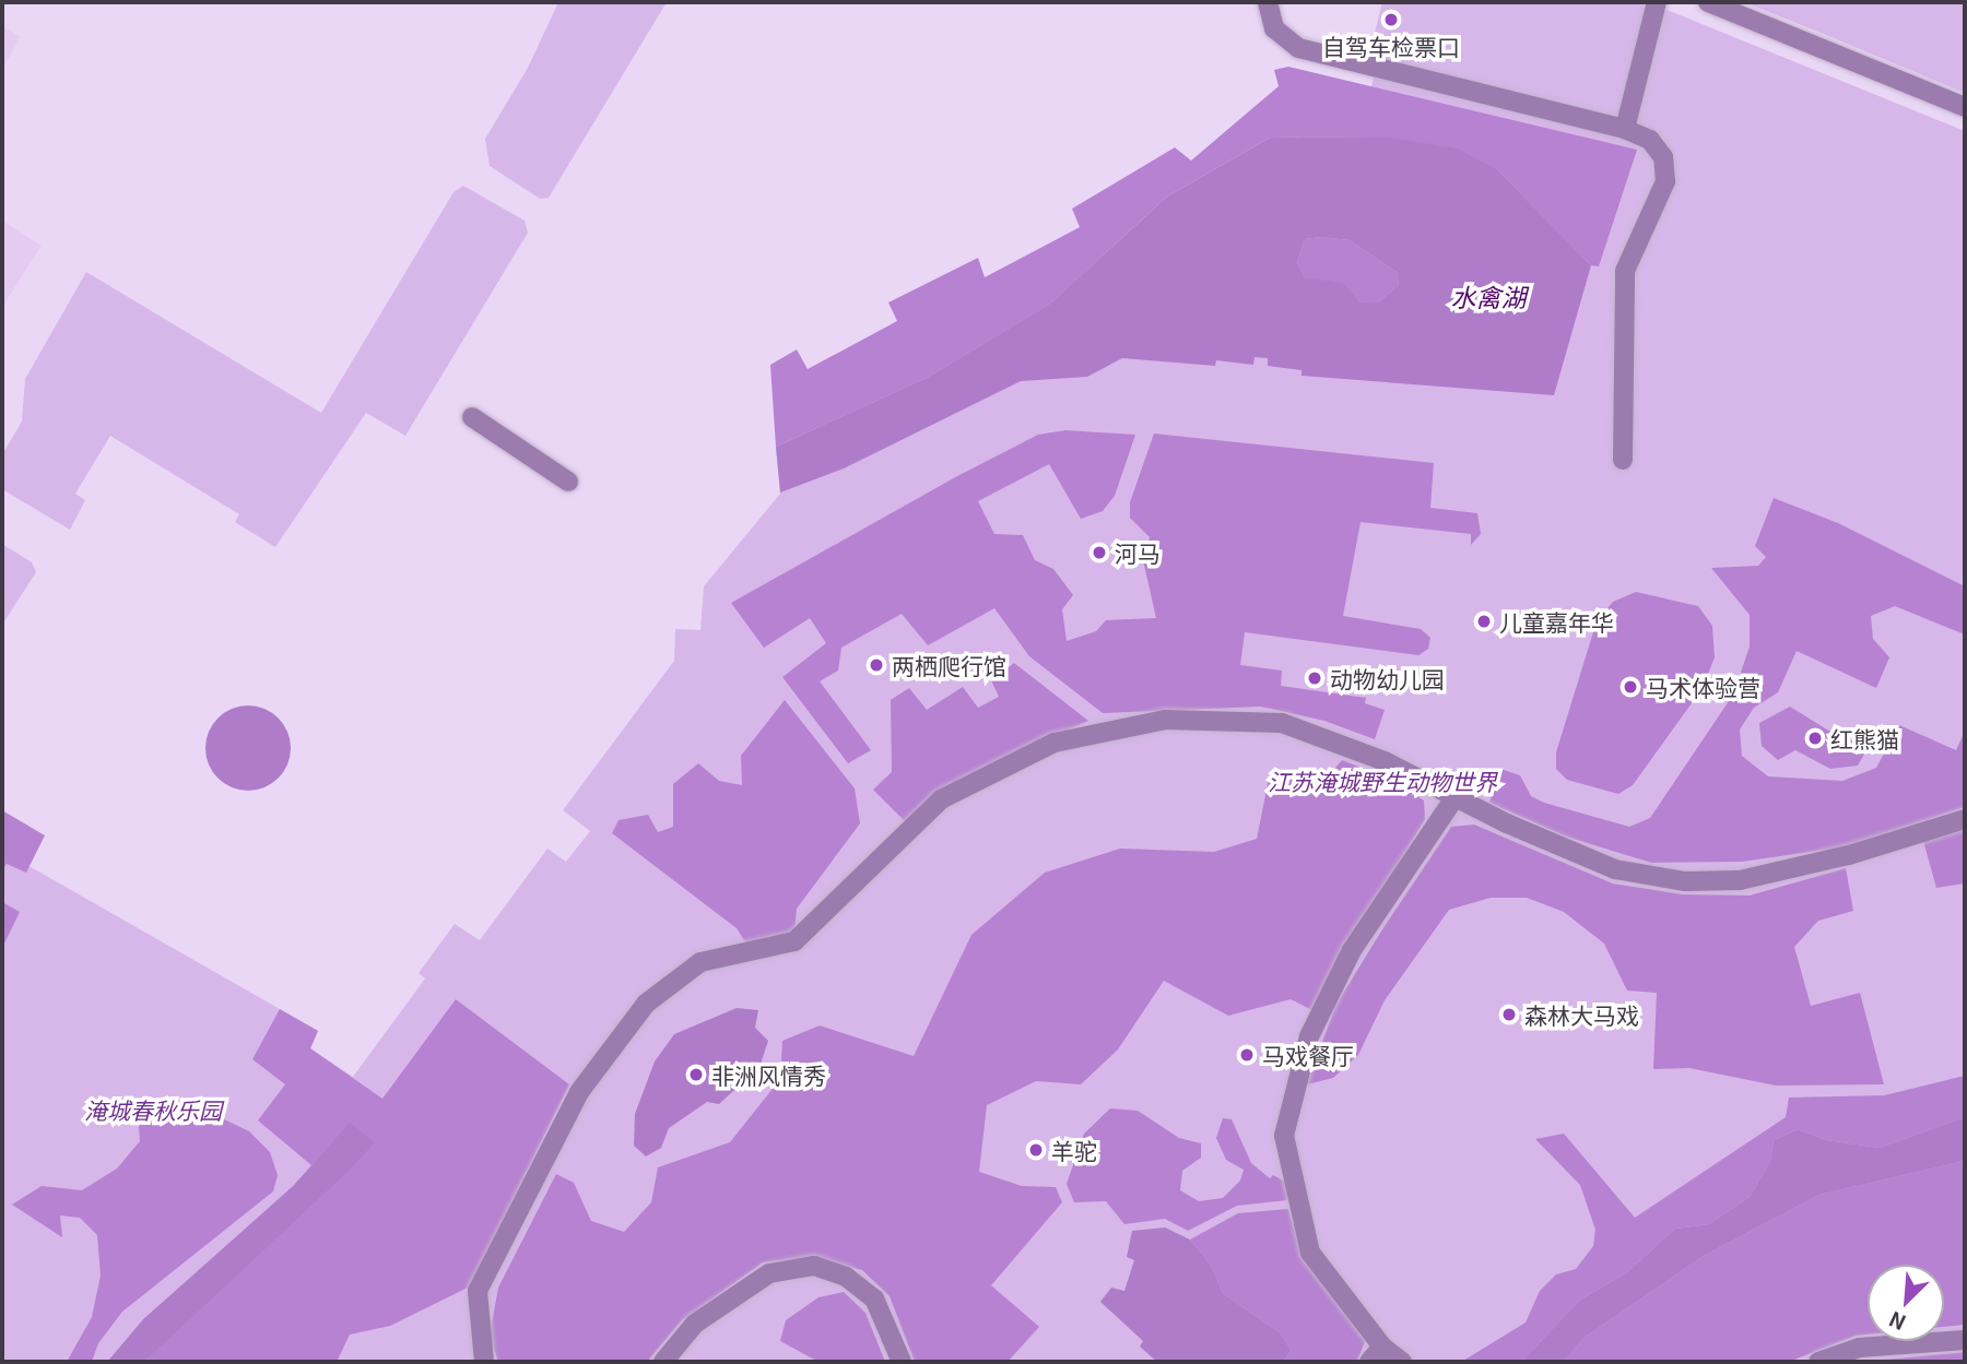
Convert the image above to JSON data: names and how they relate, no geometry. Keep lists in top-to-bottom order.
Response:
{
  "water": ["水禽湖"],
  "parks": ["江苏淹城野生动物世界", "淹城春秋乐园"],
  "places": [
    "自驾车检票口",
    "河马",
    "儿童嘉年华",
    "两栖爬行馆",
    "动物幼儿园",
    "马术体验营",
    "红熊猫",
    "森林大马戏",
    "马戏餐厅",
    "非洲风情秀",
    "羊驼"
  ],
  "north": "bottom left"
}
